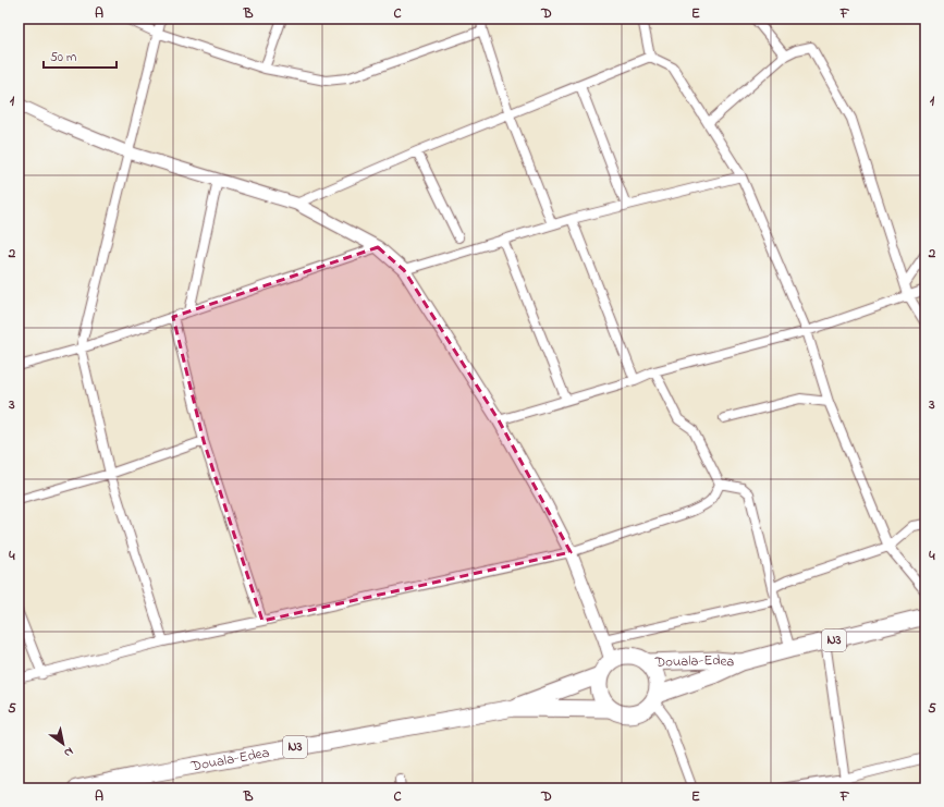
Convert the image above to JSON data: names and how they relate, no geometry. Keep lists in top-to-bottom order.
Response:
{
  "streets": {
    "highway": ["N3", "Douala-Edea"]
  },
  "crossings": [
    ["N3", "Douala-Edea"]
  ],
  "scale_bar": "50 m",
  "north": "bottom right",
  "grid": {
    "columns": [
      "A",
      "B",
      "C",
      "D",
      "E",
      "F"
    ],
    "rows": [
      "1",
      "2",
      "3",
      "4",
      "5"
    ]
  }
}
